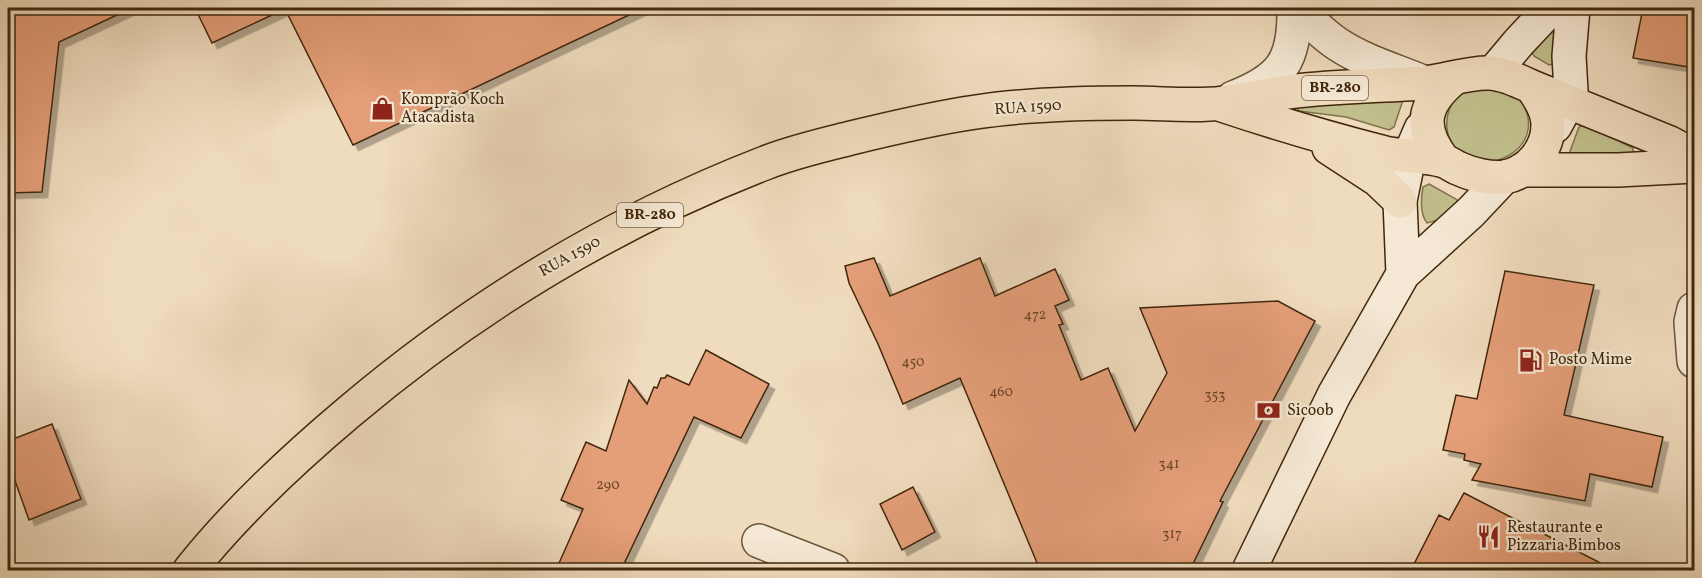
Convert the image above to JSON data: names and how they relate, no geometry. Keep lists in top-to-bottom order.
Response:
{
  "streets": {
    "highway": ["BR-280", "RUA 1590"]
  },
  "crossings": [
    ["BR-280", "RUA 1590"]
  ],
  "places": {
    "shop": ["Komprão Koch Atacadista"],
    "fuel station": ["Posto Mime"],
    "bank": ["Sicoob"],
    "restaurant": ["Restaurante e Pizzaria Bimbos"]
  },
  "house_numbers": [
    "472",
    "450",
    "460",
    "353",
    "341",
    "290",
    "317"
  ]
}
